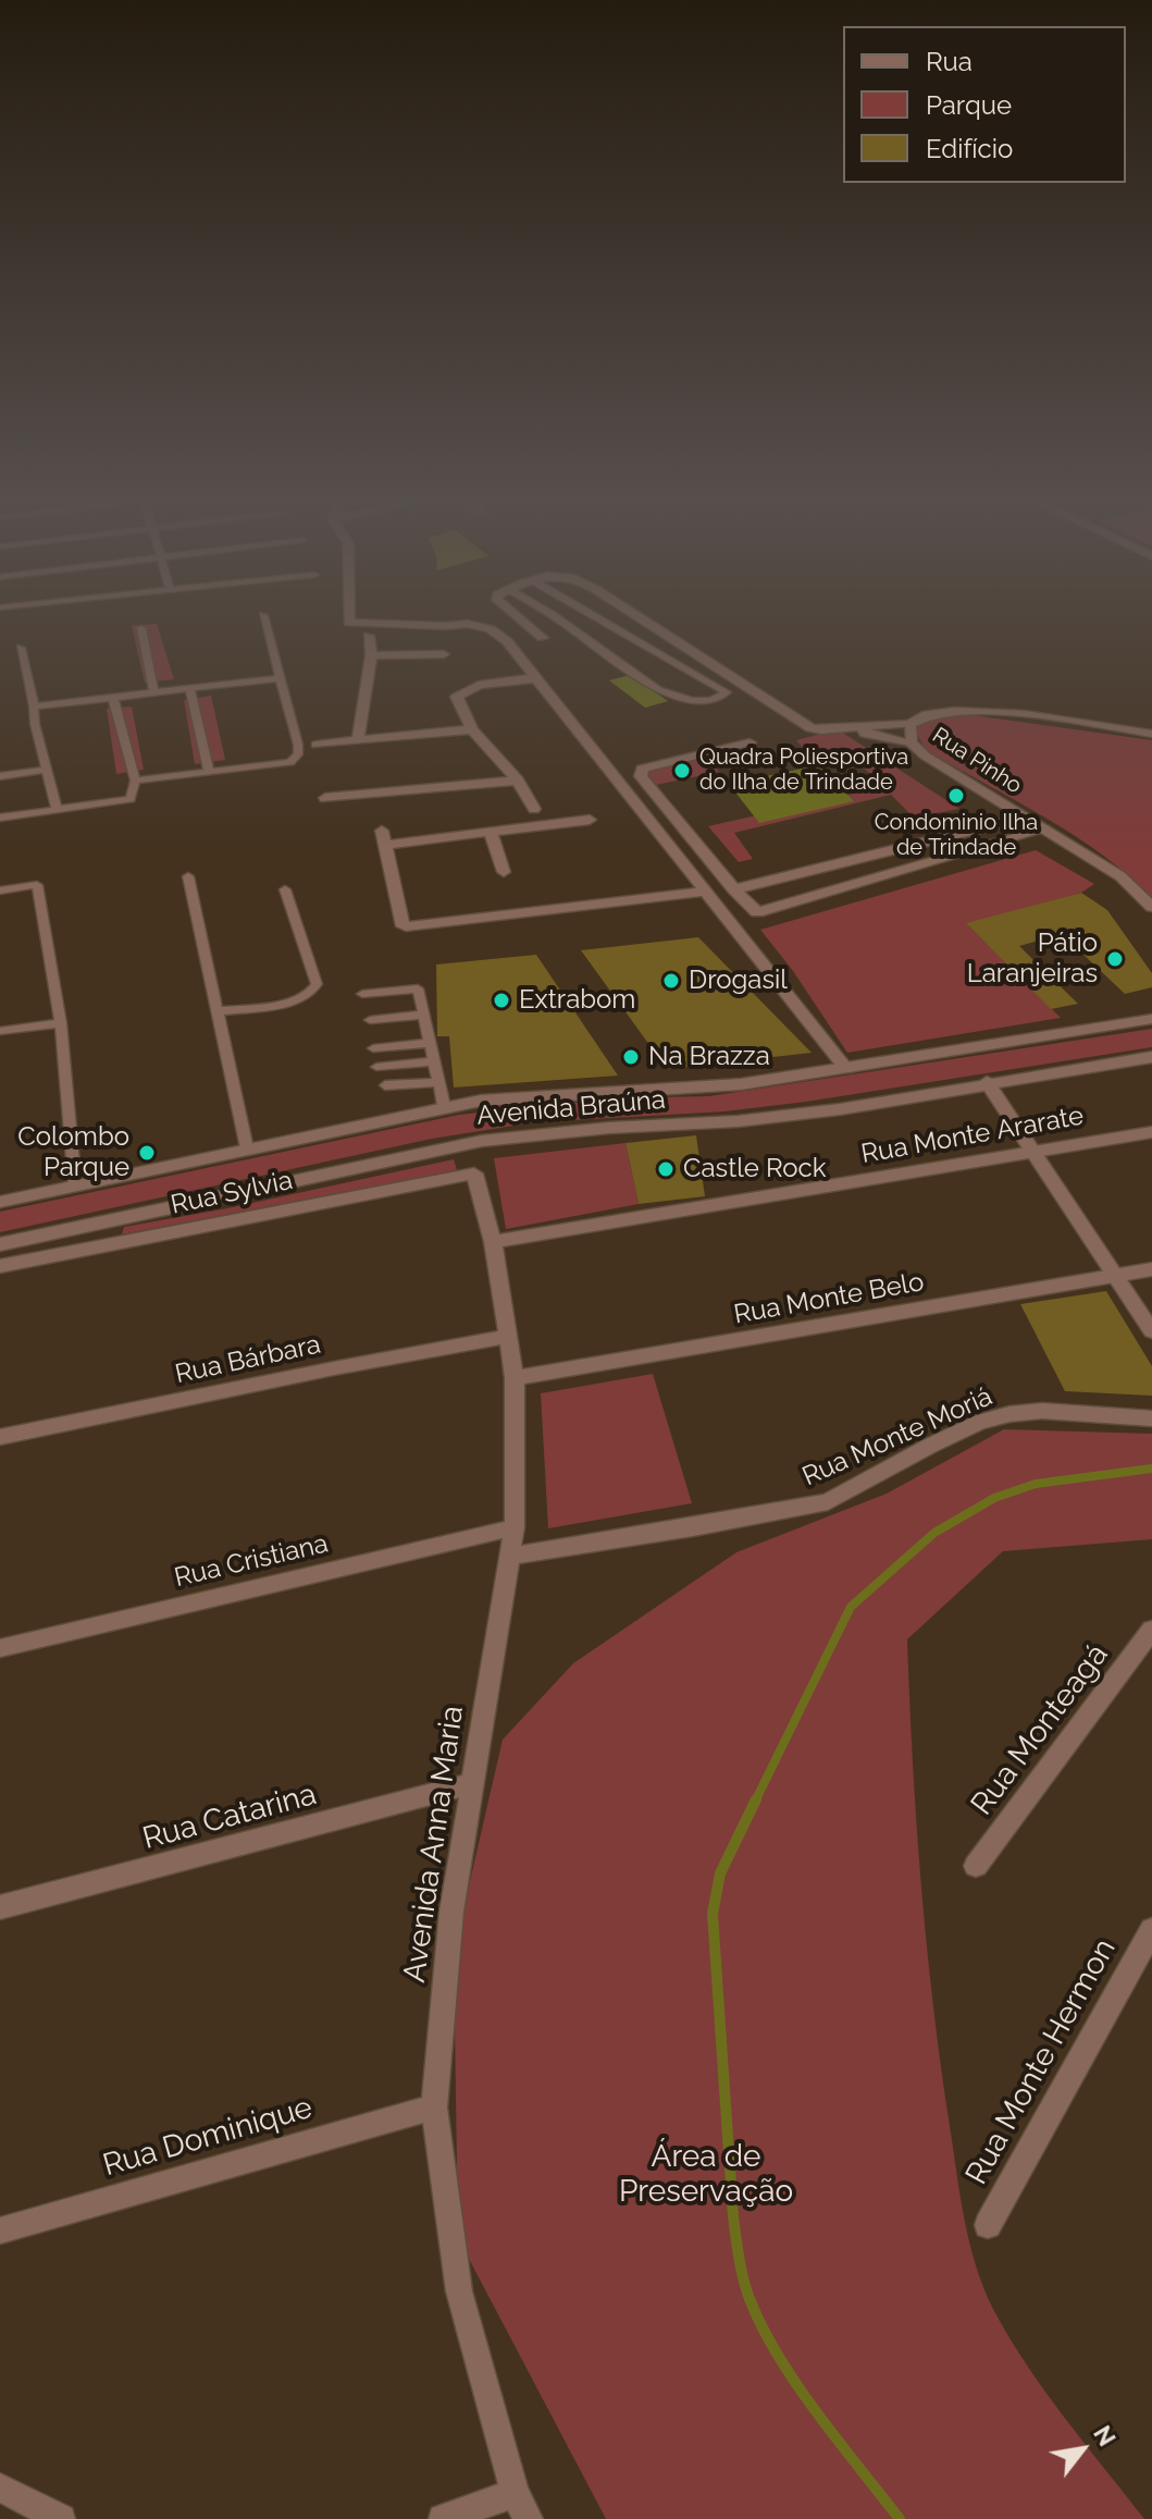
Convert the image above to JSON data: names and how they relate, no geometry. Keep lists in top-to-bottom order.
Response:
{
  "streets": {
    "street": [
      "Rua Pinho",
      "Avenida Braúna",
      "Rua Monte Ararate",
      "Rua Sylvia",
      "Rua Monte Belo",
      "Rua Bárbara",
      "Rua Monte Moriá",
      "Rua Cristiana",
      "Rua Monteagá",
      "Rua Catarina",
      "Avenida Anna Maria",
      "Rua Monte Hermon",
      "Rua Dominique"
    ]
  },
  "crossings": [
    ["Rua Monte Ararate", "Avenida Anna Maria"],
    ["Rua Sylvia", "Avenida Anna Maria"],
    ["Rua Monte Belo", "Avenida Anna Maria"],
    ["Rua Bárbara", "Avenida Anna Maria"],
    ["Rua Monte Moriá", "Avenida Anna Maria"],
    ["Rua Cristiana", "Avenida Anna Maria"],
    ["Rua Catarina", "Avenida Anna Maria"],
    ["Avenida Anna Maria", "Rua Dominique"]
  ],
  "parks": ["Área de Preservação"],
  "places": [
    "Quadra Poliesportiva do Ilha de Trindade",
    "Condominio Ilha de Trindade",
    "Pátio Laranjeiras",
    "Drogasil",
    "Extrabom",
    "Na Brazza",
    "Colombo Parque",
    "Castle Rock"
  ],
  "legend": ["Rua", "Parque", "Edifício"],
  "north": "top right"
}
